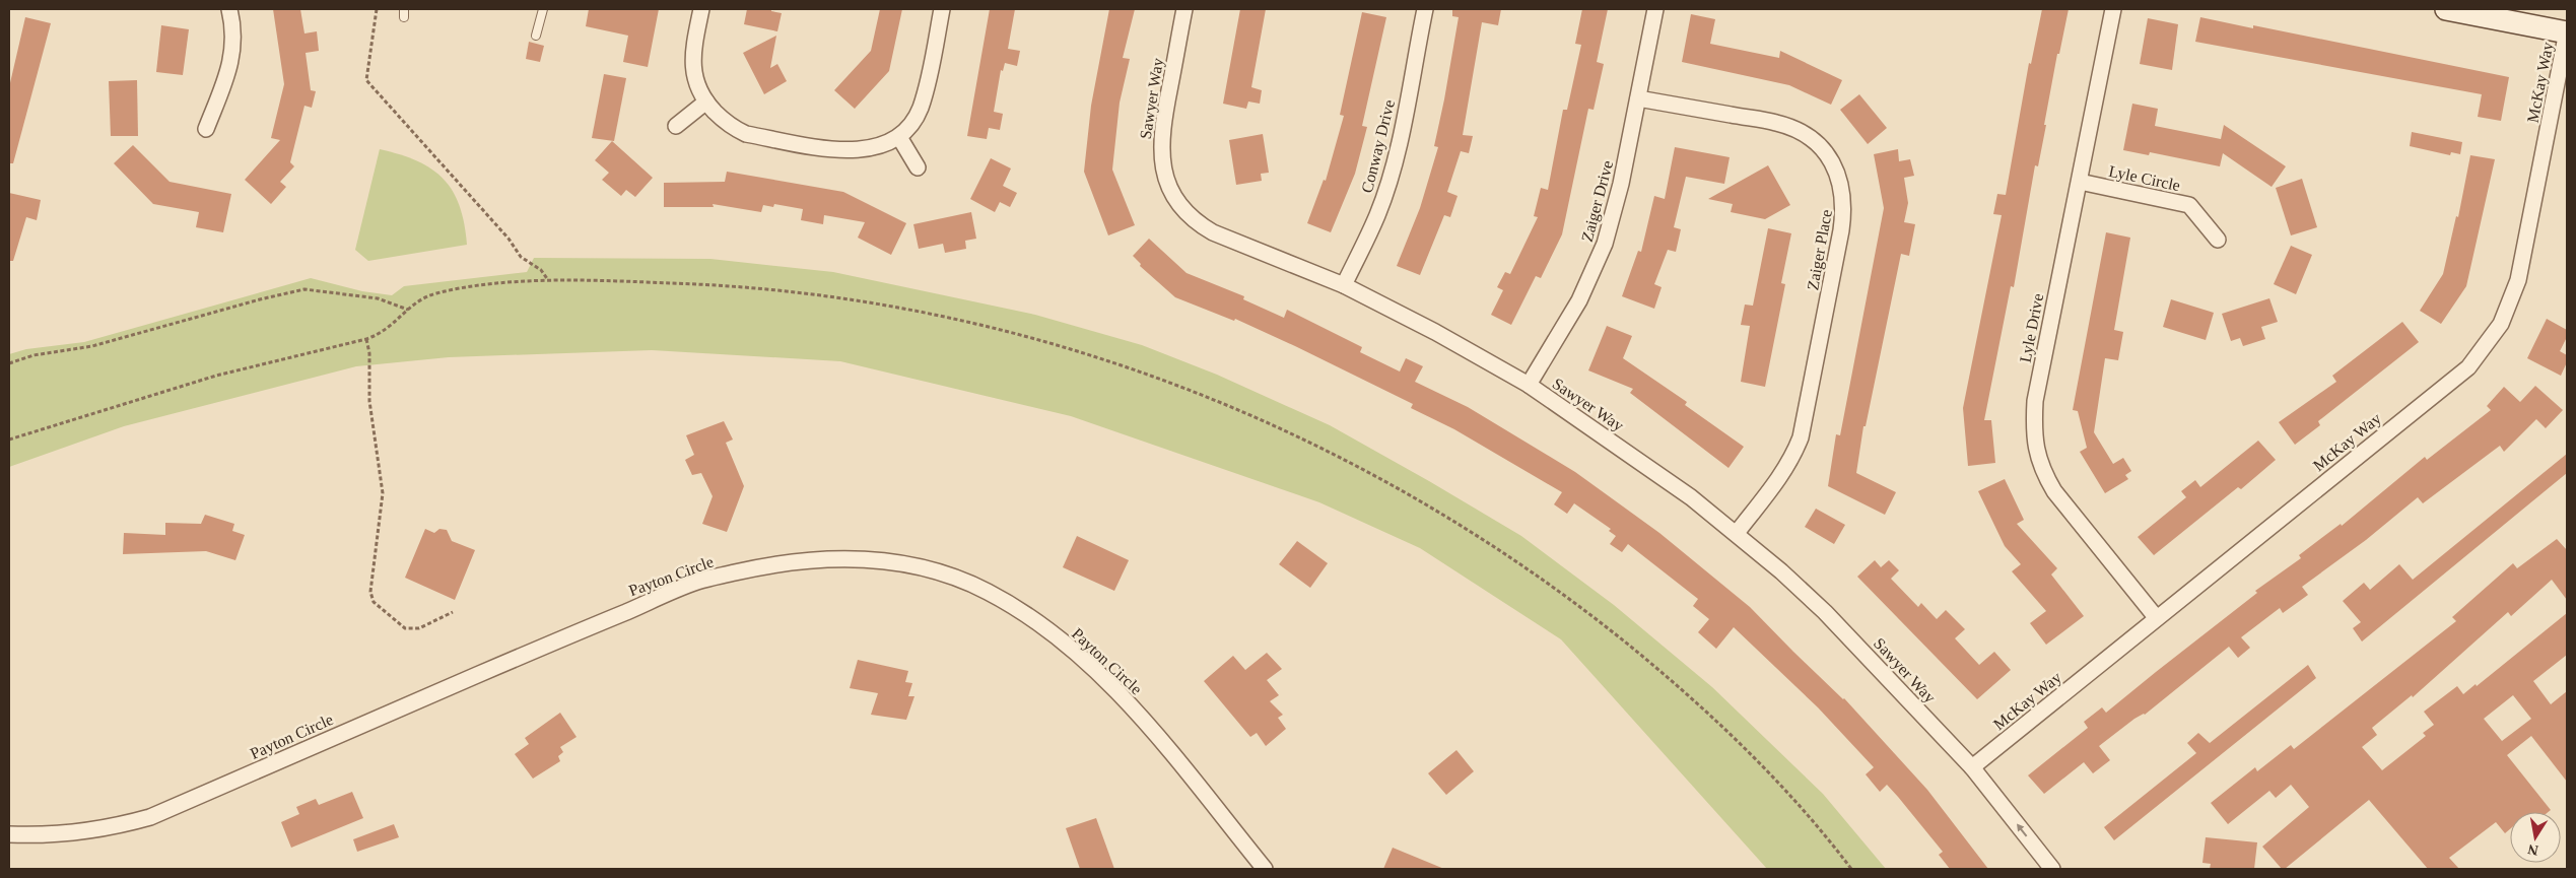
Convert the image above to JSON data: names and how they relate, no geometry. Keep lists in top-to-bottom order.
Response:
{
  "streets": {
    "street": [
      "McKay Way",
      "Sawyer Way",
      "Conway Drive",
      "Lyle Circle",
      "Zaiger Drive",
      "Zaiger Place",
      "Lyle Drive",
      "Payton Circle"
    ]
  },
  "crossings": [
    ["McKay Way", "Sawyer Way"],
    ["McKay Way", "Lyle Drive"],
    ["Sawyer Way", "Conway Drive"],
    ["Sawyer Way", "Zaiger Drive"],
    ["Sawyer Way", "Zaiger Place"],
    ["Lyle Circle", "Lyle Drive"],
    ["Zaiger Drive", "Zaiger Place"]
  ],
  "north": "bottom"
}
